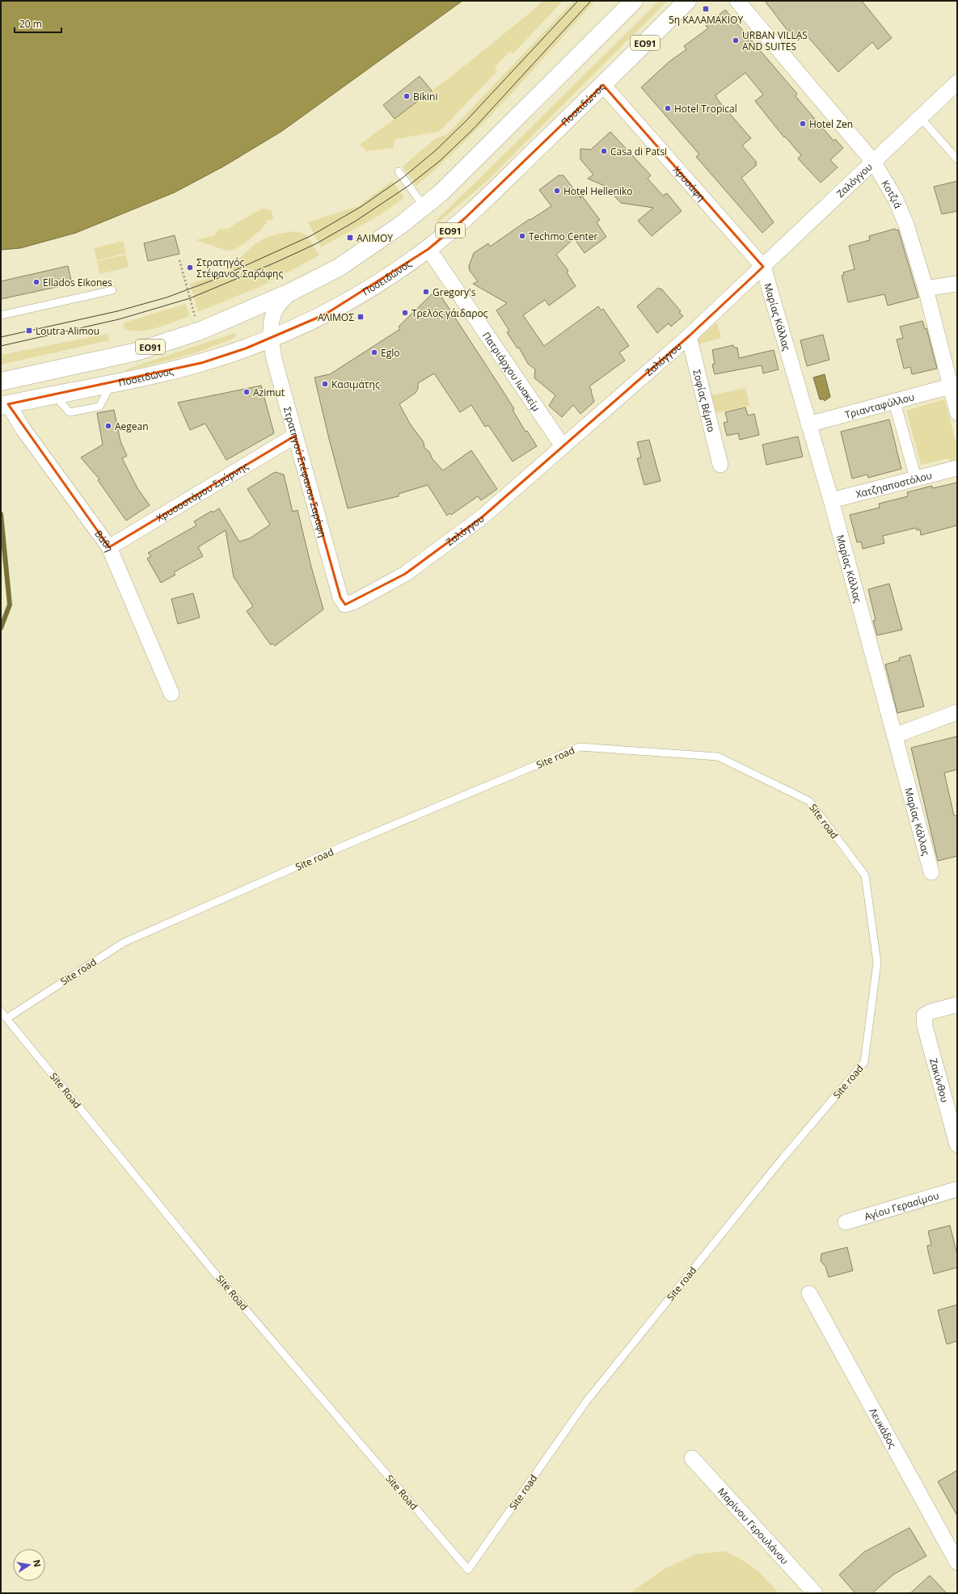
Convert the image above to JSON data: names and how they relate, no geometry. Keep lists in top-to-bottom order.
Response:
{
  "streets": {
    "highway": ["ΕΟ91", "Ποσειδώνος"],
    "street": [
      "Ζαλόγγου",
      "Χρυσάφη",
      "Κοτζιά",
      "Μαρίας Κάλλας",
      "Πατριάρχου Ιωακείμ",
      "Σοφίας Βέμπο",
      "Τριανταφύλλου",
      "Στρατηγού Στέφανου Σαράφη",
      "Χατζηαποστόλου",
      "Χρυσοστόμου Σμύρνης",
      "Βάθη",
      "Ζακύνθου",
      "Αγίου Γερασίμου",
      "Λευκάδος",
      "Μαρίνου Γερουλάνου"
    ],
    "lane": ["Site road", "Site Road"]
  },
  "crossings": [
    ["ΕΟ91", "Στρατηγού Στέφανου Σαράφη"],
    ["Ποσειδώνος", "Χρυσάφη"],
    ["Ποσειδώνος", "Πατριάρχου Ιωακείμ"],
    ["Ποσειδώνος", "Στρατηγού Στέφανου Σαράφη"],
    ["Ποσειδώνος", "Βάθη"],
    ["Ζαλόγγου", "Χρυσάφη"],
    ["Ζαλόγγου", "Κοτζιά"],
    ["Ζαλόγγου", "Μαρίας Κάλλας"],
    ["Ζαλόγγου", "Πατριάρχου Ιωακείμ"],
    ["Ζαλόγγου", "Σοφίας Βέμπο"],
    ["Ζαλόγγου", "Στρατηγού Στέφανου Σαράφη"],
    ["Χρυσάφη", "Μαρίας Κάλλας"],
    ["Κοτζιά", "Τριανταφύλλου"],
    ["Μαρίας Κάλλας", "Τριανταφύλλου"],
    ["Μαρίας Κάλλας", "Χατζηαποστόλου"],
    ["Στρατηγού Στέφανου Σαράφη", "Χρυσοστόμου Σμύρνης"],
    ["Χρυσοστόμου Σμύρνης", "Βάθη"],
    ["Site road", "Site Road"]
  ],
  "places": {
    "transit": [
      "5η ΚΑΛΑΜΑΚΙΟΥ",
      "ΑΛΙΜΟΥ",
      "ΑΛΙΜΟΣ",
      "Loutra Alimou"
    ],
    "other": [
      "URBAN VILLAS AND SUITES",
      "Bikini",
      "Hotel Tropical",
      "Hotel Zen",
      "Casa di Patsi",
      "Hotel Helleniko",
      "Techmo Center",
      "Στρατηγός Στέφανος Σαράφης",
      "Ellados Eikones",
      "Gregory's",
      "Τρελός γάιδαρος",
      "Eglo",
      "Κασιμάτης",
      "Azimut",
      "Aegean"
    ]
  },
  "scale_bar": "20 m",
  "north": "right"
}
